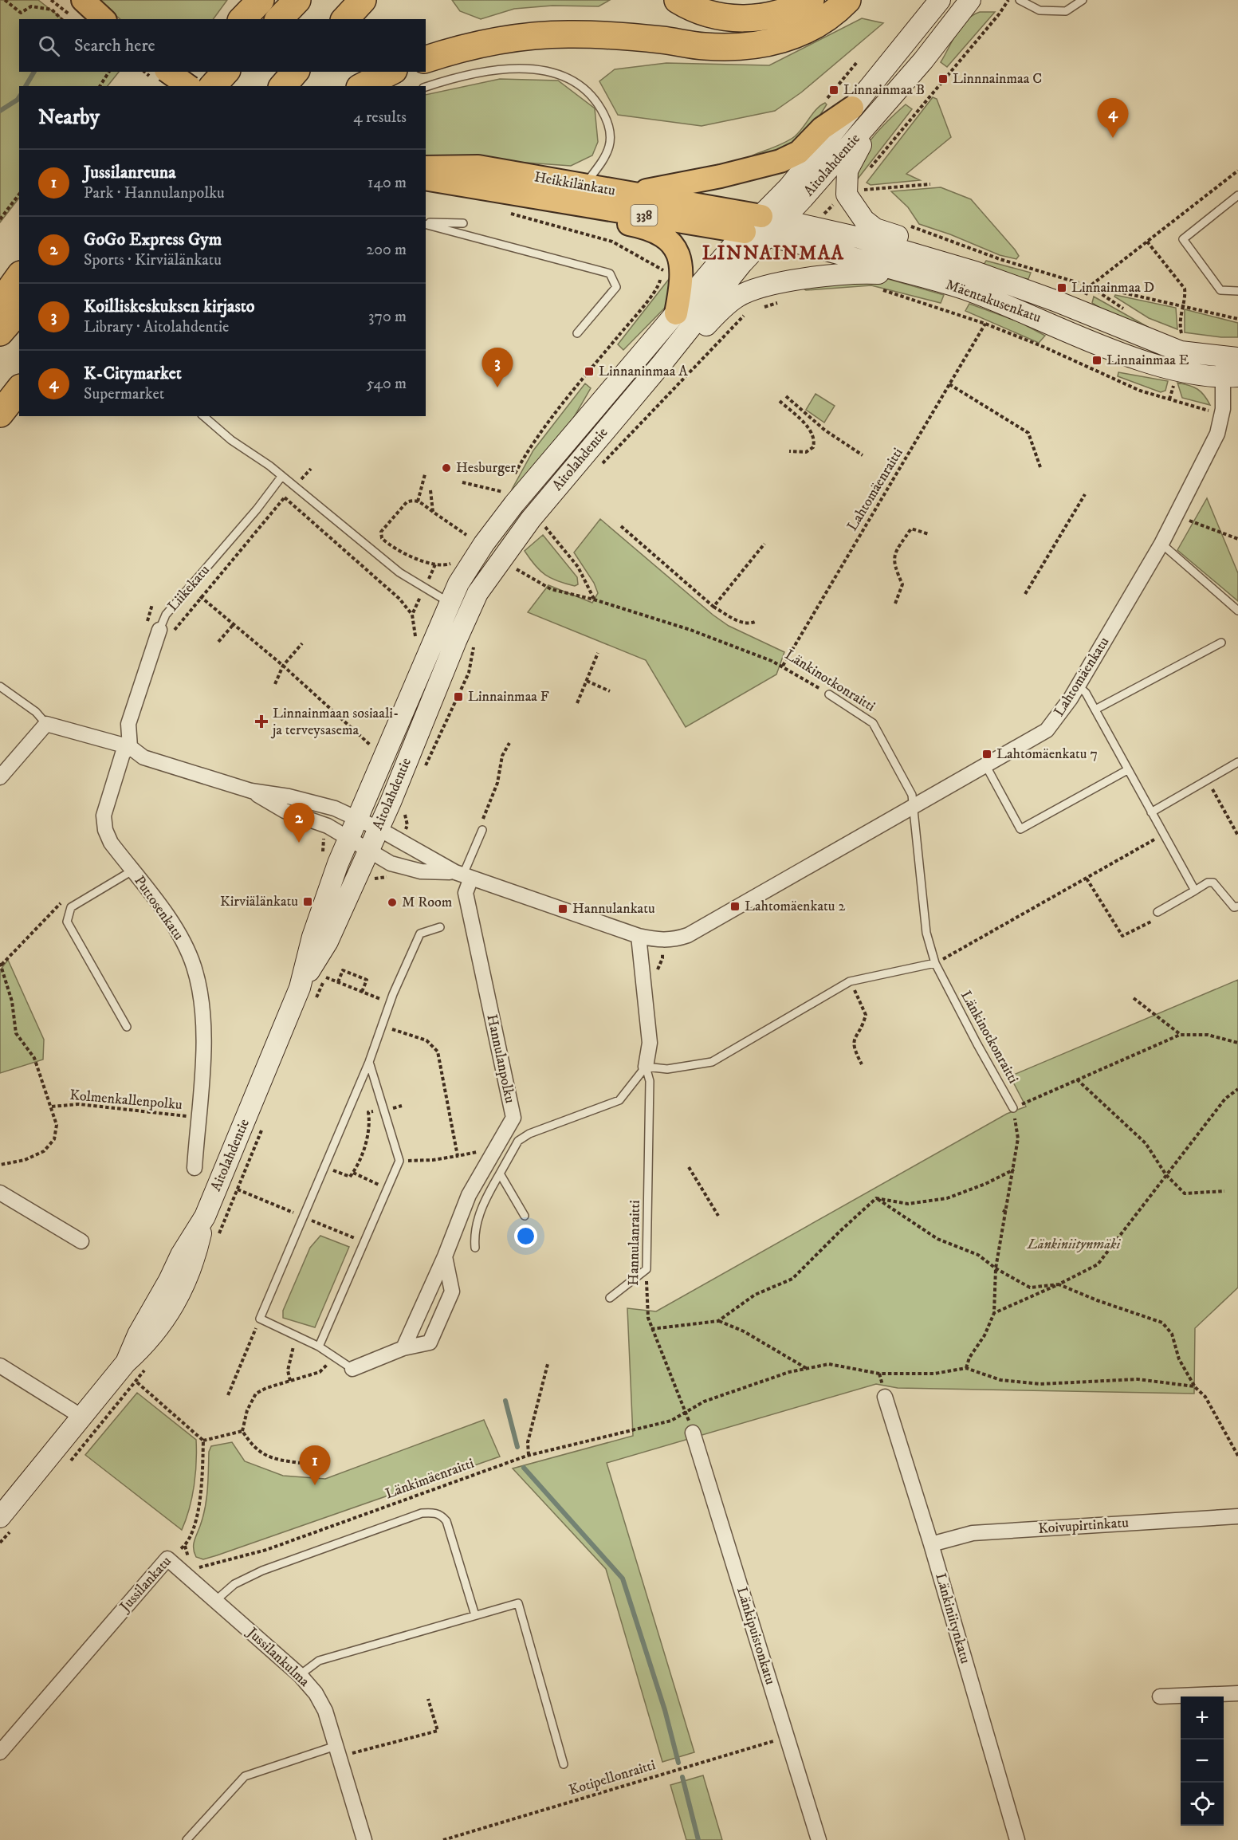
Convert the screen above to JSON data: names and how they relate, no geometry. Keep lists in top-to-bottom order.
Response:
{
  "streets": {
    "main road": [
      "Aitolahdentie",
      "Heikkilänkatu",
      "338",
      "Mäentakusenkatu"
    ],
    "street": [
      "Liikekatu",
      "Lahtomäenkatu",
      "Puttosenkatu",
      "Hannulanpolku",
      "Koivupirtinkatu",
      "Jussilankatu",
      "Länkiniitynkatu",
      "Länkipuistonkatu",
      "Jussilankulma"
    ],
    "lane": ["Länkinotkonraitti", "Hannulanraitti"],
    "path": [
      "Lahtomäenraitti",
      "Kolmenkallenpolku",
      "Länkimäenraitti",
      "Kotipellonraitti"
    ]
  },
  "crossings": [
    ["Aitolahdentie", "Heikkilänkatu"],
    ["Aitolahdentie", "Mäentakusenkatu"],
    ["Heikkilänkatu", "Mäentakusenkatu"],
    ["Mäentakusenkatu", "Lahtomäenkatu"],
    ["Lahtomäenraitti", "Länkinotkonraitti"],
    ["Liikekatu", "Puttosenkatu"],
    ["Lahtomäenkatu", "Länkinotkonraitti"],
    ["Puttosenkatu", "Kolmenkallenpolku"],
    ["Hannulanraitti", "Länkimäenraitti"],
    ["Länkimäenraitti", "Jussilankulma"],
    ["Koivupirtinkatu", "Länkiniitynkatu"],
    ["Jussilankatu", "Jussilankulma"],
    ["Länkipuistonkatu", "Kotipellonraitti"]
  ],
  "districts": ["LINNAINMAA"],
  "parks": ["Länkiniitynmäki"],
  "places": {
    "transit": [
      "Linnnainmaa C",
      "Linnainmaa B",
      "Linnainmaa D",
      "Linnainmaa E",
      "Linnaninmaa A",
      "Linnainmaa F",
      "Lahtomäenkatu 7",
      "Kirviälänkatu",
      "Lahtomäenkatu 2",
      "Hannulankatu"
    ],
    "other": ["Hesburger", "M Room"],
    "health": ["Linnainmaan sosiaali- ja terveysasema"]
  },
  "page": {
    "search": "Search here",
    "heading": ["Nearby", "4 results"],
    "pins": [
      "4",
      "3",
      "2",
      "1"
    ],
    "list": [
      {
        "mark": "1",
        "name": "Jussilanreuna",
        "note": "Park · Hannulanpolku",
        "value": "140 m"
      },
      {
        "mark": "2",
        "name": "GoGo Express Gym",
        "note": "Sports · Kirviälänkatu",
        "value": "200 m"
      },
      {
        "mark": "3",
        "name": "Koilliskeskuksen kirjasto",
        "note": "Library · Aitolahdentie",
        "value": "370 m"
      },
      {
        "mark": "4",
        "name": "K-Citymarket",
        "note": "Supermarket",
        "value": "540 m"
      }
    ],
    "map_buttons": ["+", "−"]
  }
}
